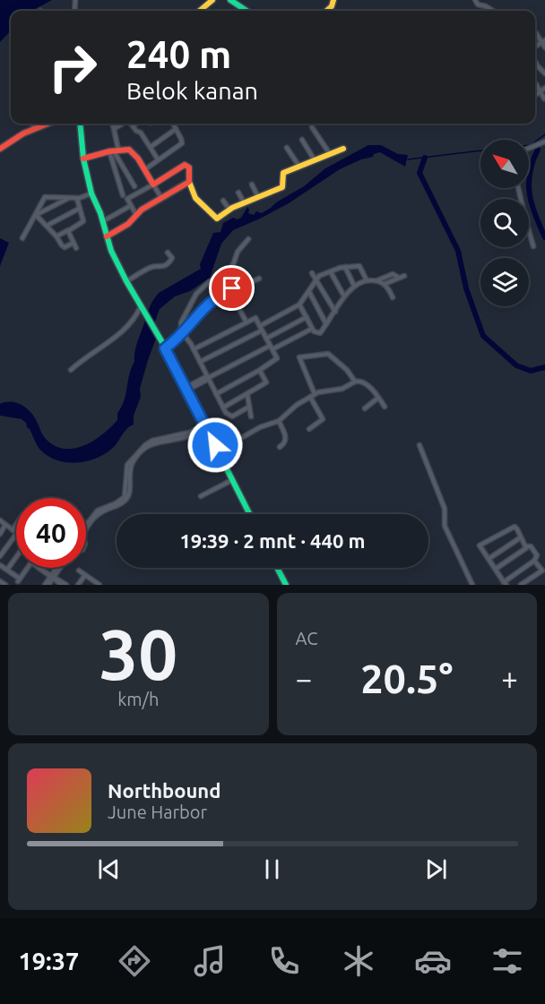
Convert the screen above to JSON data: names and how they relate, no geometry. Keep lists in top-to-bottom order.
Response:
{
  "north": "top left",
  "page": {
    "turn": ["240 m", "Belok kanan"],
    "limit": "40",
    "trip": "19:39 · 2 mnt · 440 m",
    "tile": [
      ["30", "km/h"],
      "AC"
    ],
    "heat": ["−", "20.5°", "+"],
    "song": ["Northbound", "June Harbor"],
    "tabs": "19:37"
  }
}
